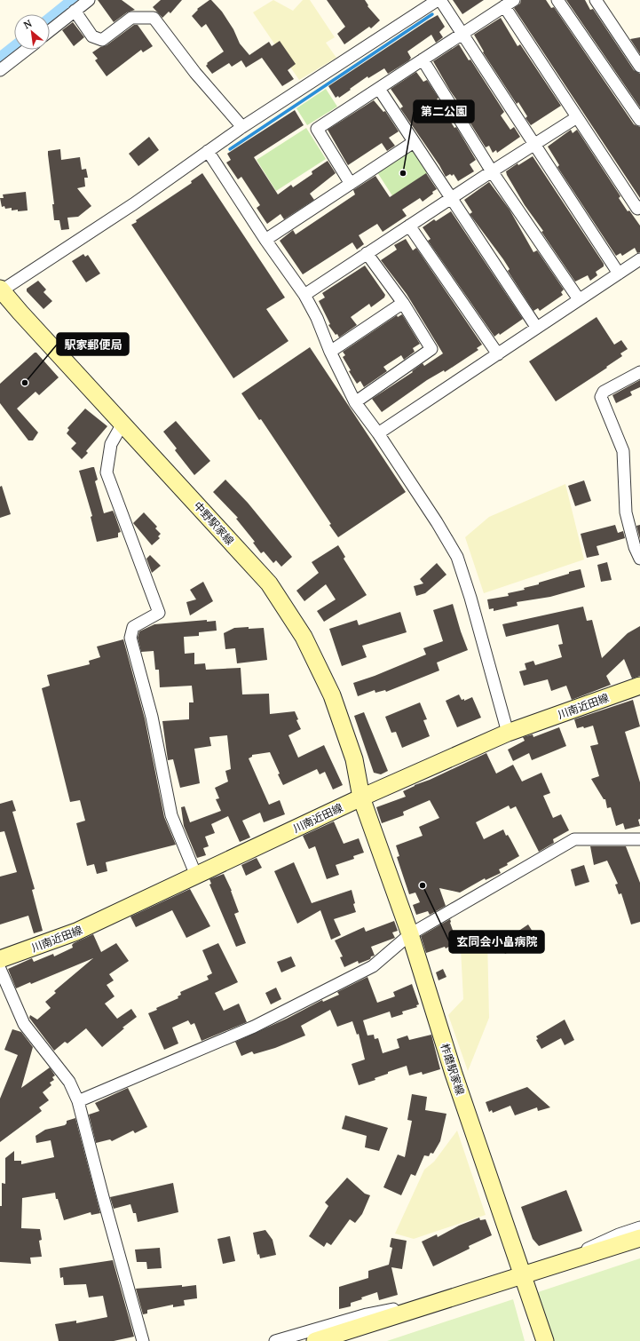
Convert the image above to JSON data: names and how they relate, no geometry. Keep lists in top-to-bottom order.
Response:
{
  "streets": {
    "main road": ["中野駅家線", "川南近田線", "柞磨駅家線"]
  },
  "crossings": [
    ["中野駅家線", "川南近田線"],
    ["中野駅家線", "柞磨駅家線"],
    ["川南近田線", "柞磨駅家線"]
  ],
  "places": ["第二公園", "駅家郵便局", "玄同会小畠病院"],
  "north": "top left"
}
